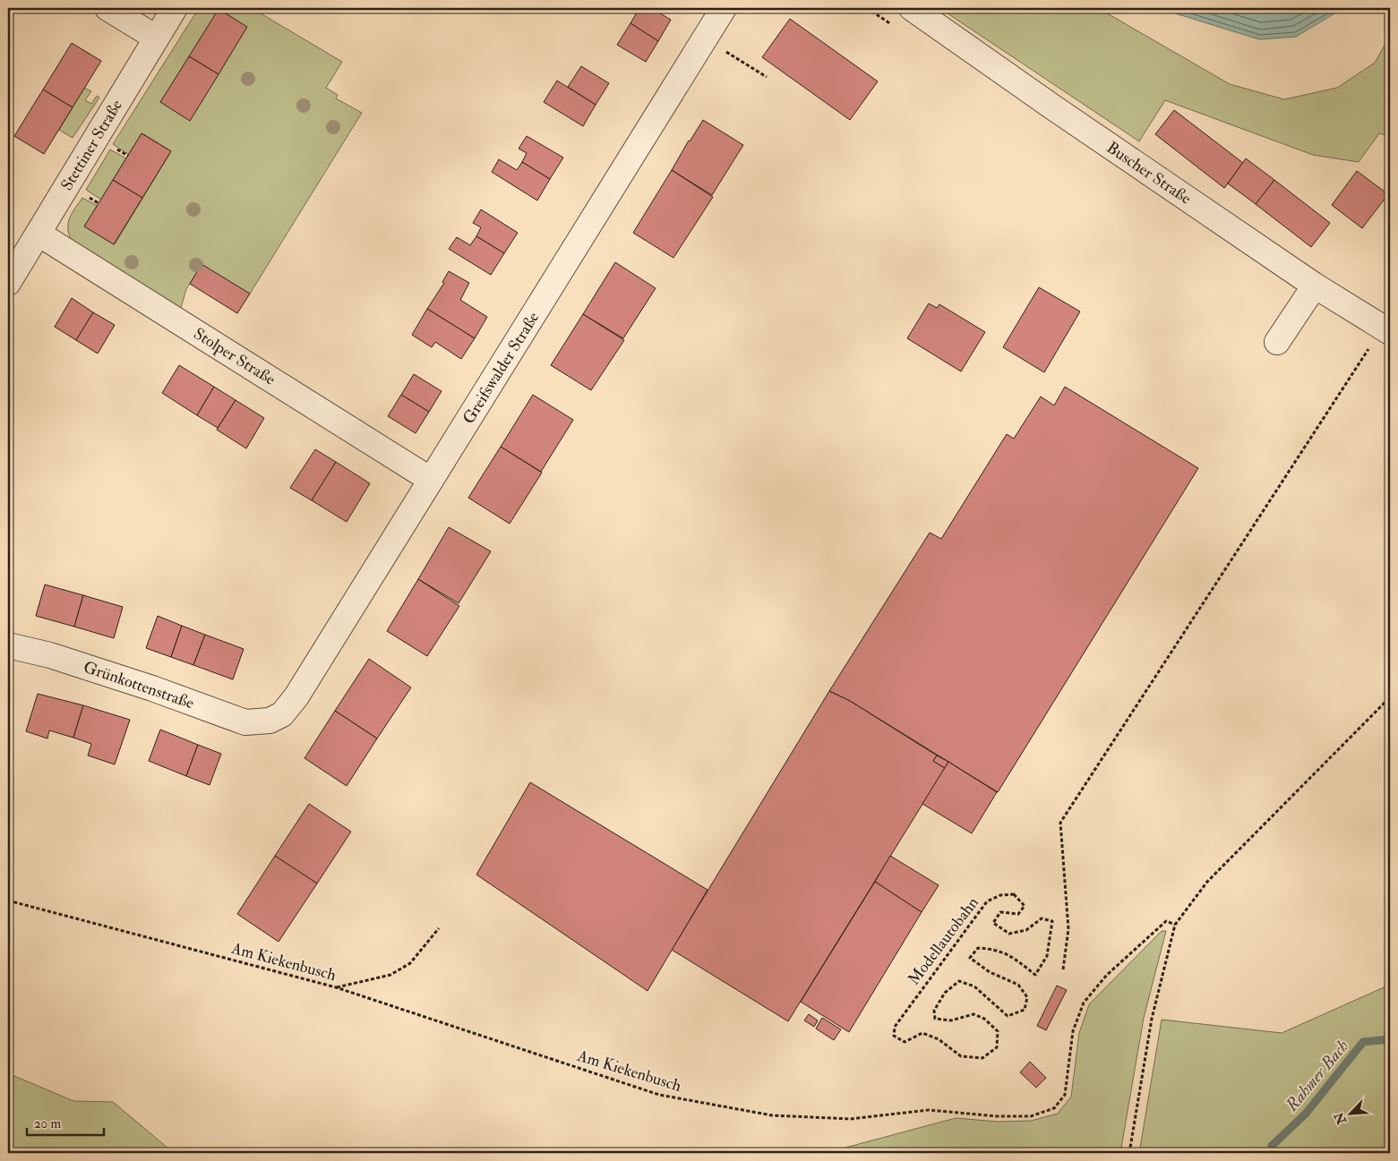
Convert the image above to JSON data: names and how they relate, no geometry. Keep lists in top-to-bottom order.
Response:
{
  "streets": {
    "street": [
      "Stettiner Straße",
      "Buscher Straße",
      "Stolper Straße",
      "Greifswalder Straße",
      "Grünkottenstraße"
    ],
    "path": ["Modellautobahn", "Am Kiekenbusch"]
  },
  "crossings": [
    ["Stettiner Straße", "Stolper Straße"],
    ["Stolper Straße", "Greifswalder Straße"],
    ["Greifswalder Straße", "Grünkottenstraße"]
  ],
  "water": ["Rahmer Bach"],
  "scale_bar": "20 m",
  "north": "bottom left"
}
